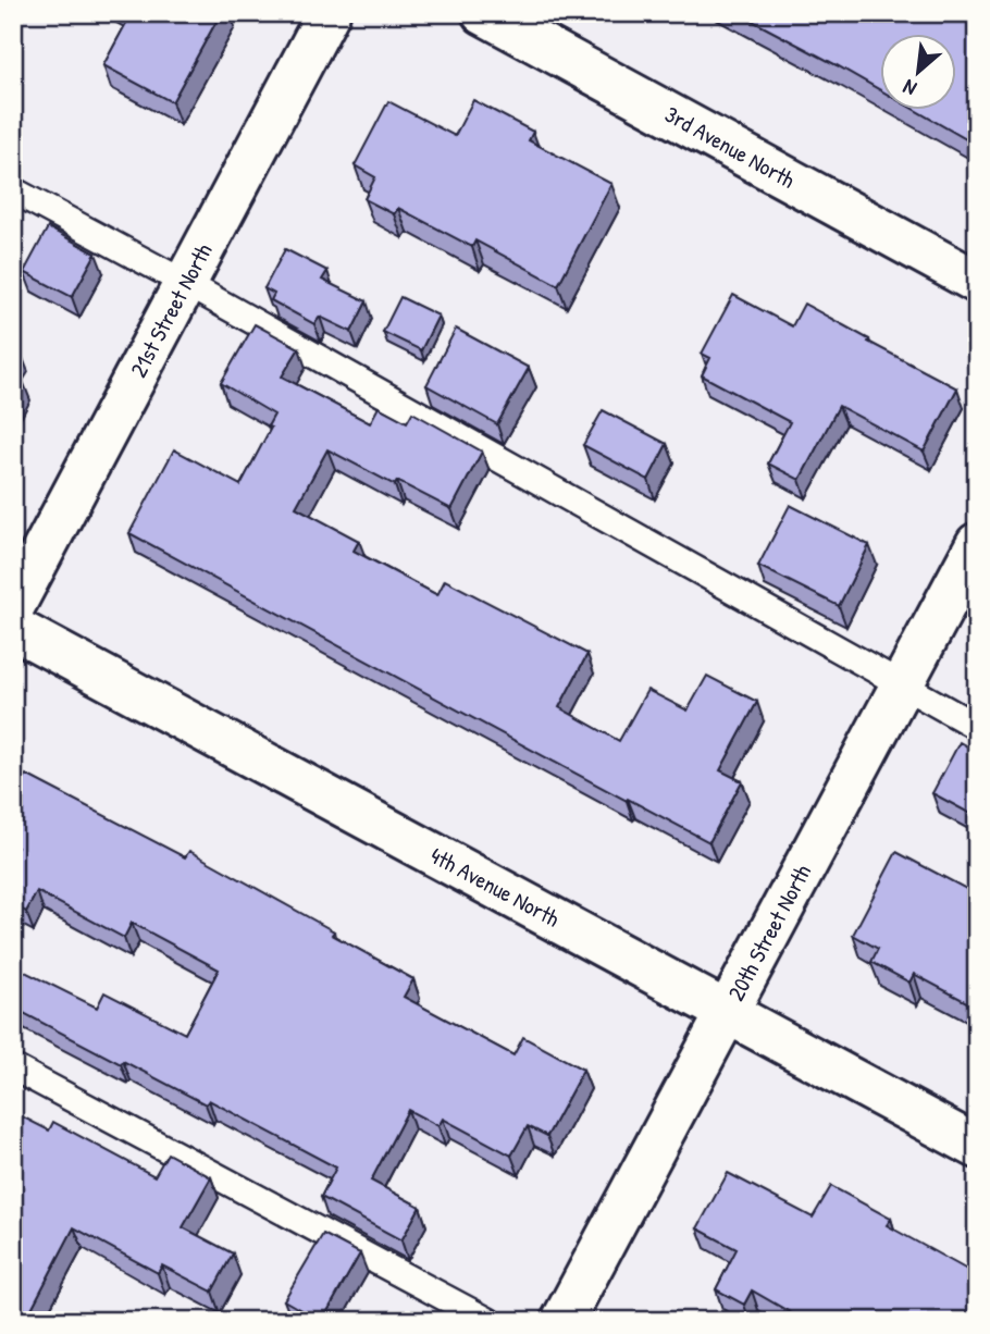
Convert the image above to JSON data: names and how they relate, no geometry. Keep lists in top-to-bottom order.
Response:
{
  "streets": {
    "street": [
      "3rd Avenue North",
      "21st Street North",
      "4th Avenue North",
      "20th Street North"
    ]
  },
  "crossings": [
    ["4th Avenue North", "20th Street North"]
  ],
  "north": "bottom left"
}
